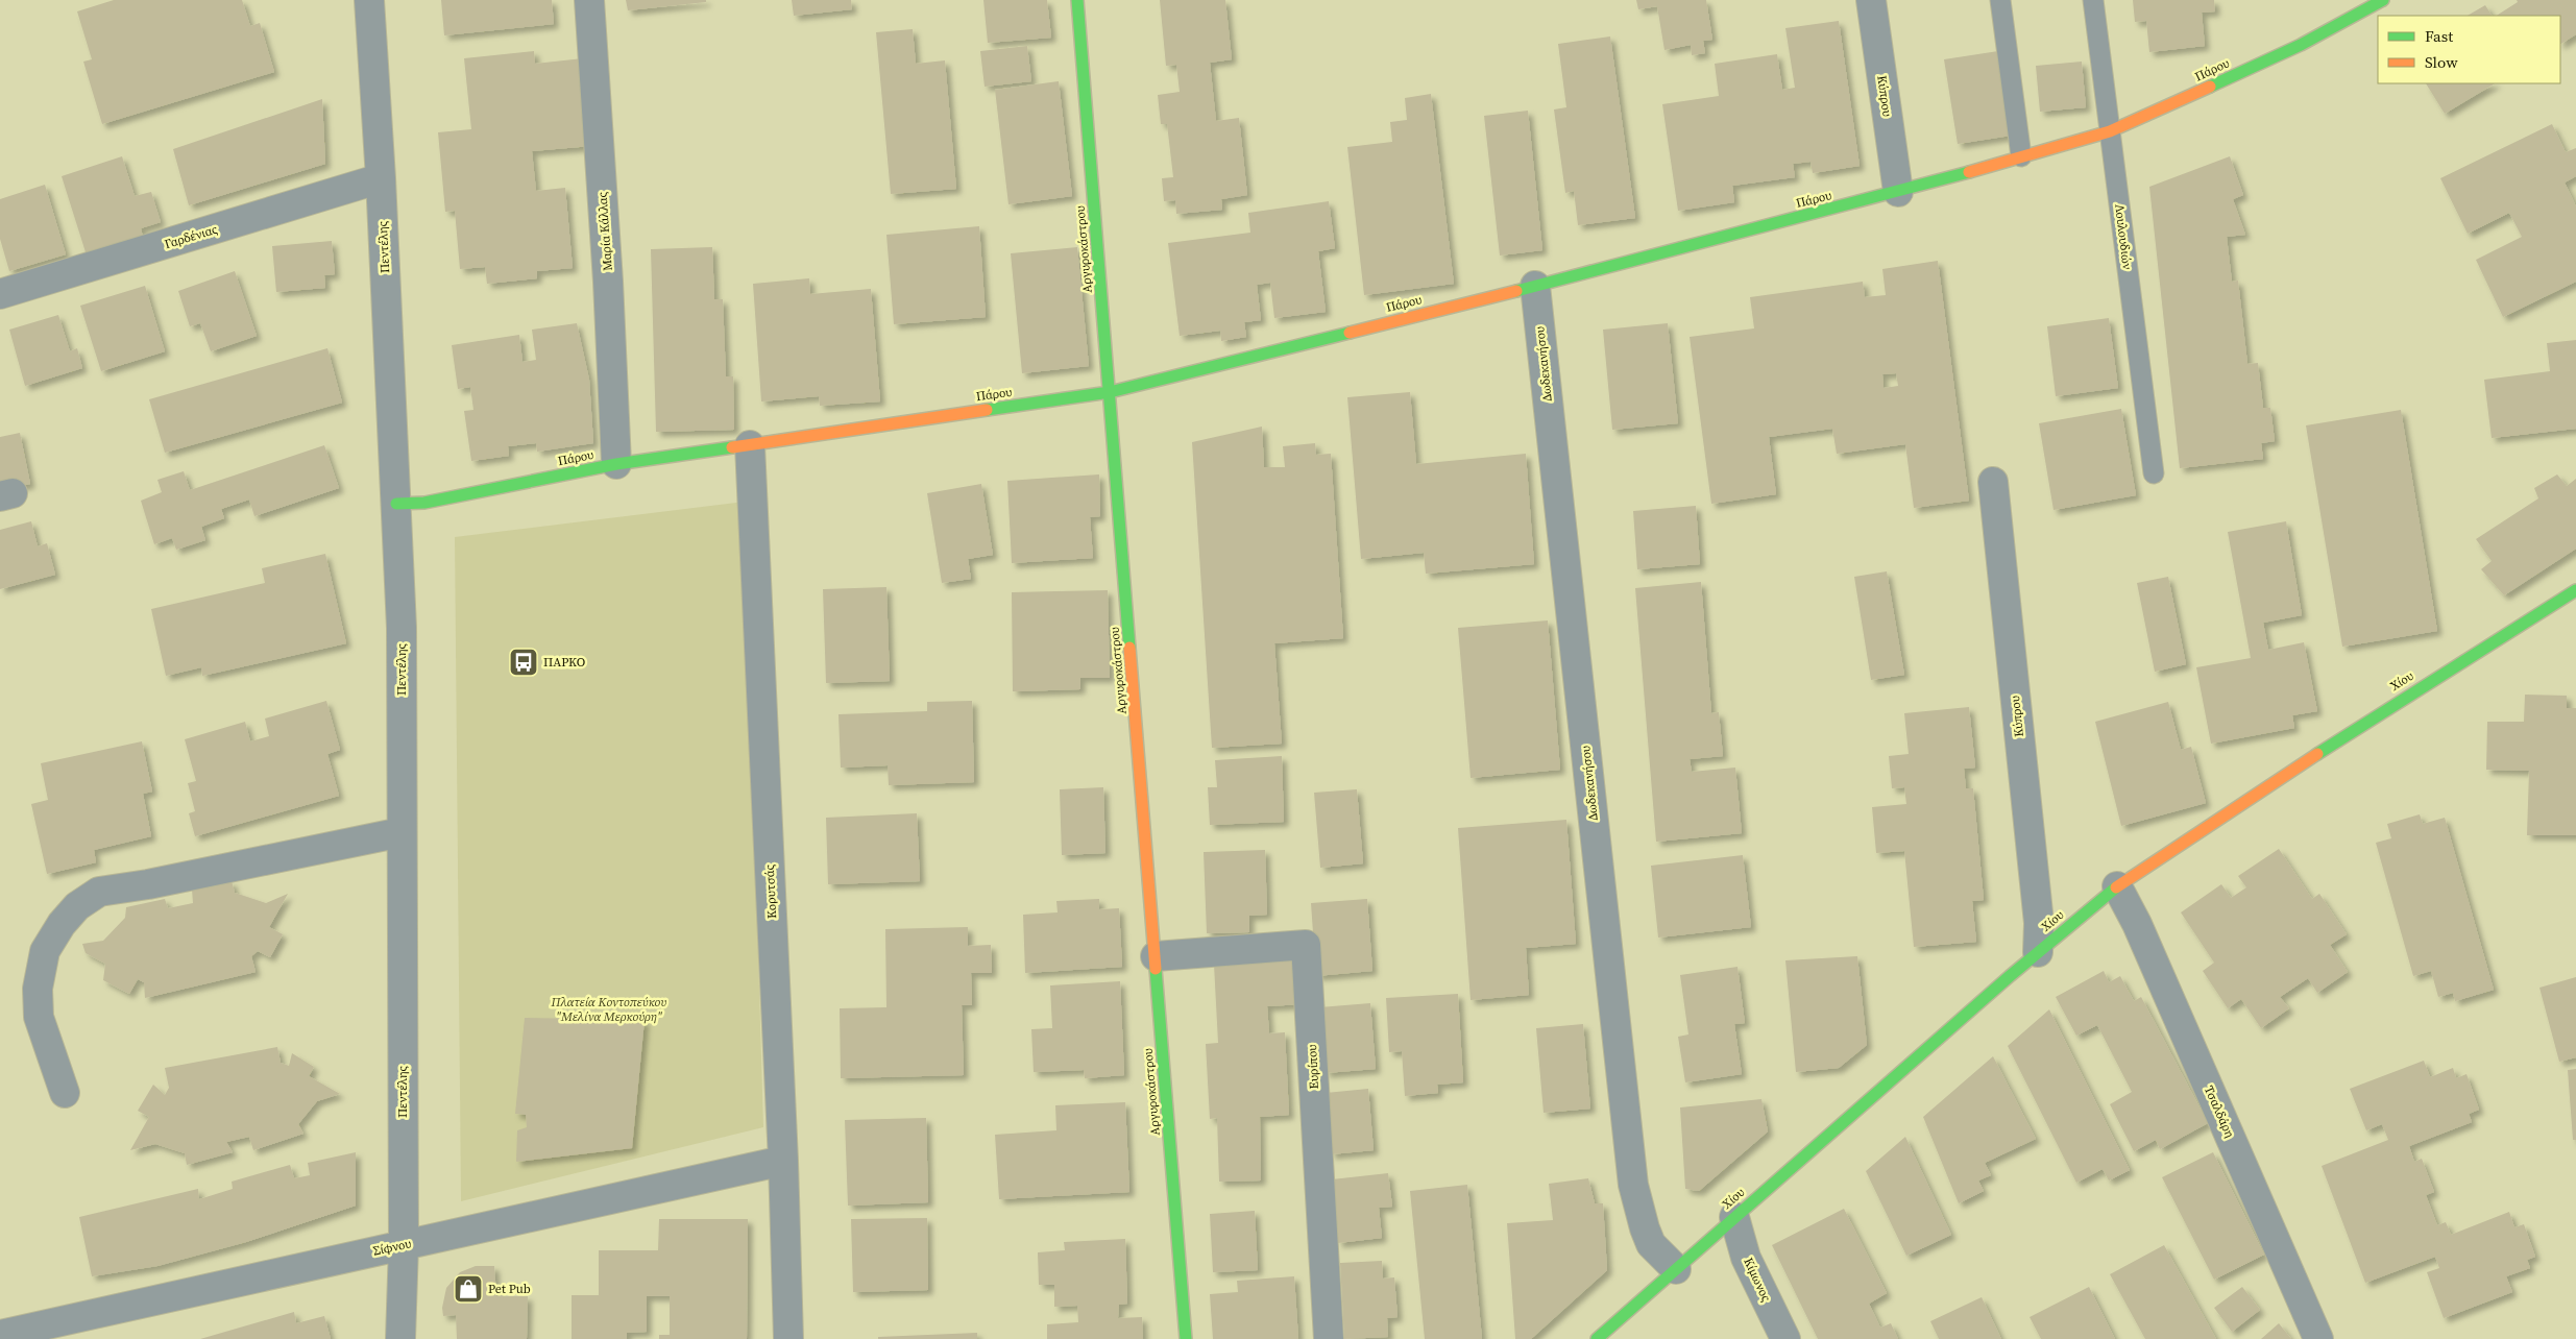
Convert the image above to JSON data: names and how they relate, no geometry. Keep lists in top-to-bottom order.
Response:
{
  "streets": {
    "street": [
      "Πάρου",
      "Κύπρου",
      "Μαρία Κάλλας",
      "Γαρδένιας",
      "Πεντέλης",
      "Αργυροκάστρου",
      "Δωδεκανήσου",
      "Χίου",
      "Κορυτσάς",
      "Ευρίπου",
      "Τσαλδάρη",
      "Σίφνου",
      "Κίμωνος"
    ],
    "lane": ["Λουλουδιών"]
  },
  "crossings": [
    ["Πάρου", "Κύπρου"],
    ["Πάρου", "Μαρία Κάλλας"],
    ["Πάρου", "Λουλουδιών"],
    ["Πάρου", "Πεντέλης"],
    ["Πάρου", "Αργυροκάστρου"],
    ["Πάρου", "Δωδεκανήσου"],
    ["Πάρου", "Κορυτσάς"],
    ["Κύπρου", "Χίου"],
    ["Γαρδένιας", "Πεντέλης"],
    ["Πεντέλης", "Σίφνου"],
    ["Αργυροκάστρου", "Ευρίπου"],
    ["Δωδεκανήσου", "Χίου"],
    ["Χίου", "Τσαλδάρη"],
    ["Χίου", "Κίμωνος"],
    ["Κορυτσάς", "Σίφνου"]
  ],
  "parks": ["Πλατεία Κοντοπεύκου \"Μελίνα Μερκούρη\""],
  "places": {
    "bus stop": ["ΠΑΡΚΟ"],
    "shop": ["Pet Pub"]
  },
  "legend": ["Fast", "Slow"]
}
